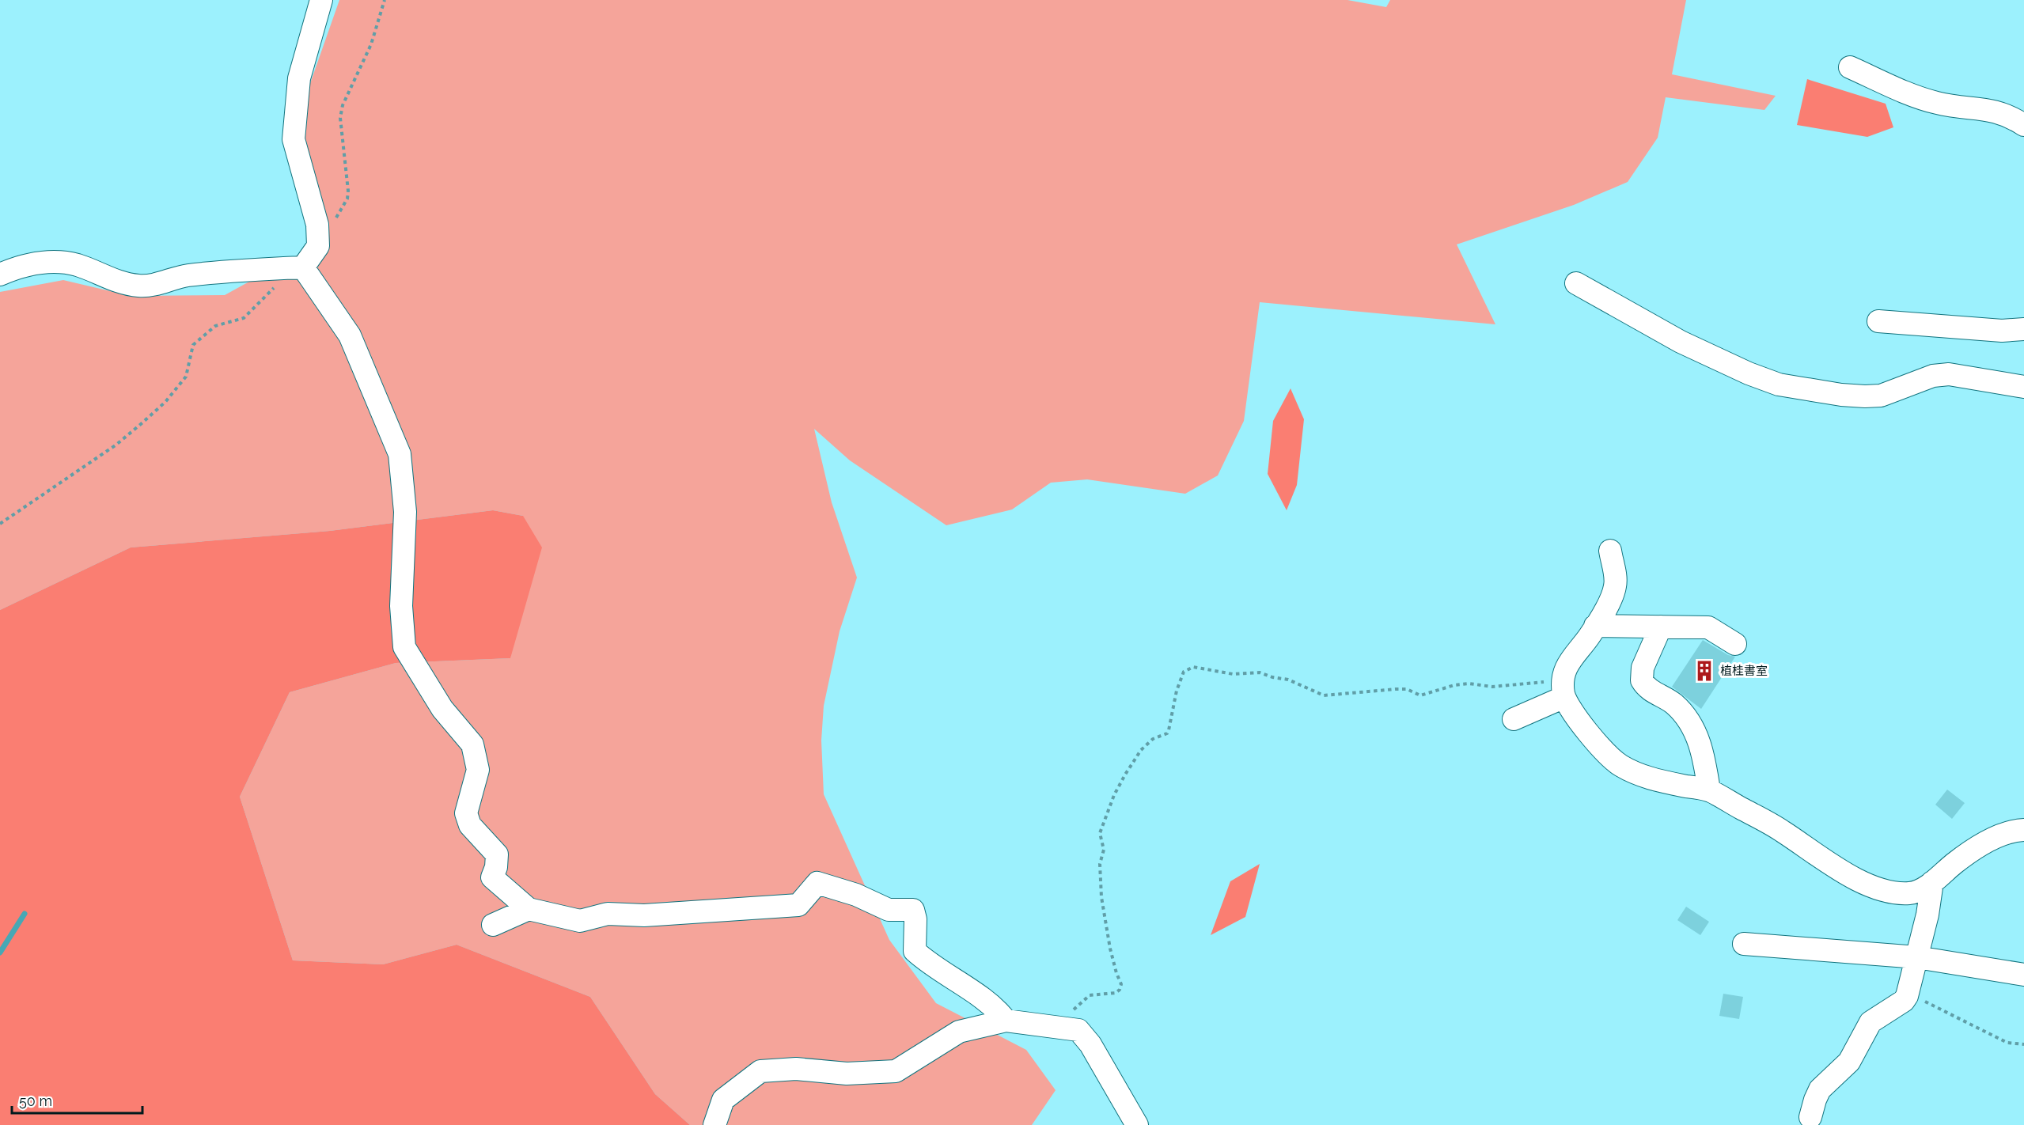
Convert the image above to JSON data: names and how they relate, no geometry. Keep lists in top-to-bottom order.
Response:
{
  "places": {
    "building": ["植桂書室"]
  },
  "scale_bar": "50 m"
}
